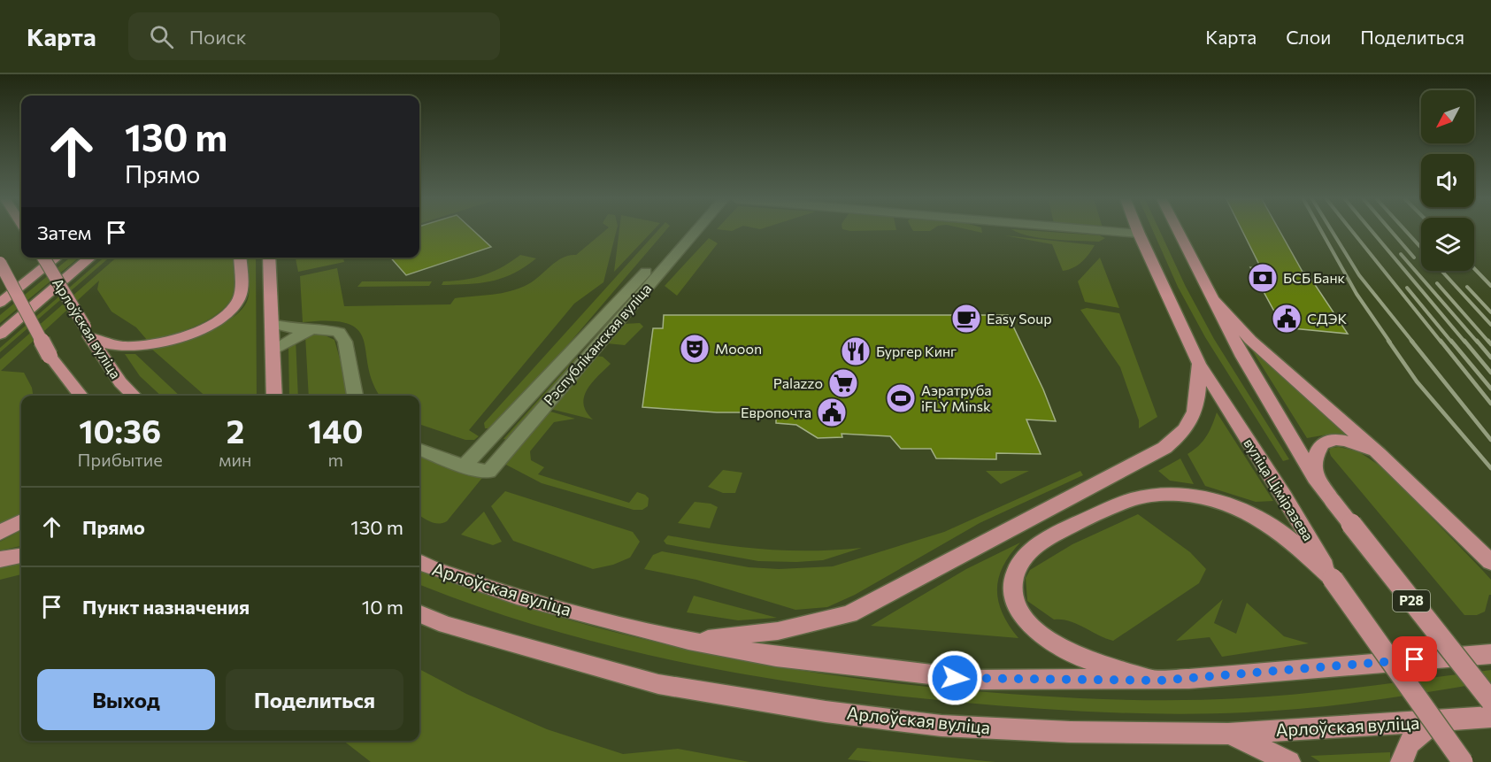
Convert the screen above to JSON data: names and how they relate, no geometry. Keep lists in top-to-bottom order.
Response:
{
  "streets": {
    "main road": ["Арлоўская вуліца", "вуліца Ціміразева", "Р28"],
    "street": ["Рэспубліканская вуліца"]
  },
  "places": {
    "bank": ["БСБ Банк"],
    "cafe": ["Easy Soup"],
    "public building": ["СДЭК", "Европочта"],
    "theatre": ["Mooon"],
    "restaurant": ["Бургер Кинг"],
    "supermarket": ["Palazzo"],
    "sports": ["Аэратруба iFLY Minsk"]
  },
  "north": "bottom left",
  "page": {
    "header": "Карта",
    "search": "Поиск",
    "nav": ["Карта", "Слои", "Поделиться"],
    "turn": ["130 m", "Прямо"],
    "then": "Затем",
    "eta": [
      "10:36",
      "Прибытие",
      "2",
      "мин",
      "140",
      "m"
    ],
    "list": [
      {
        "name": "Прямо",
        "value": "130 m"
      },
      {
        "name": "Пункт назначения",
        "value": "10 m"
      }
    ],
    "buttons": ["Выход", "Поделиться"]
  }
}
